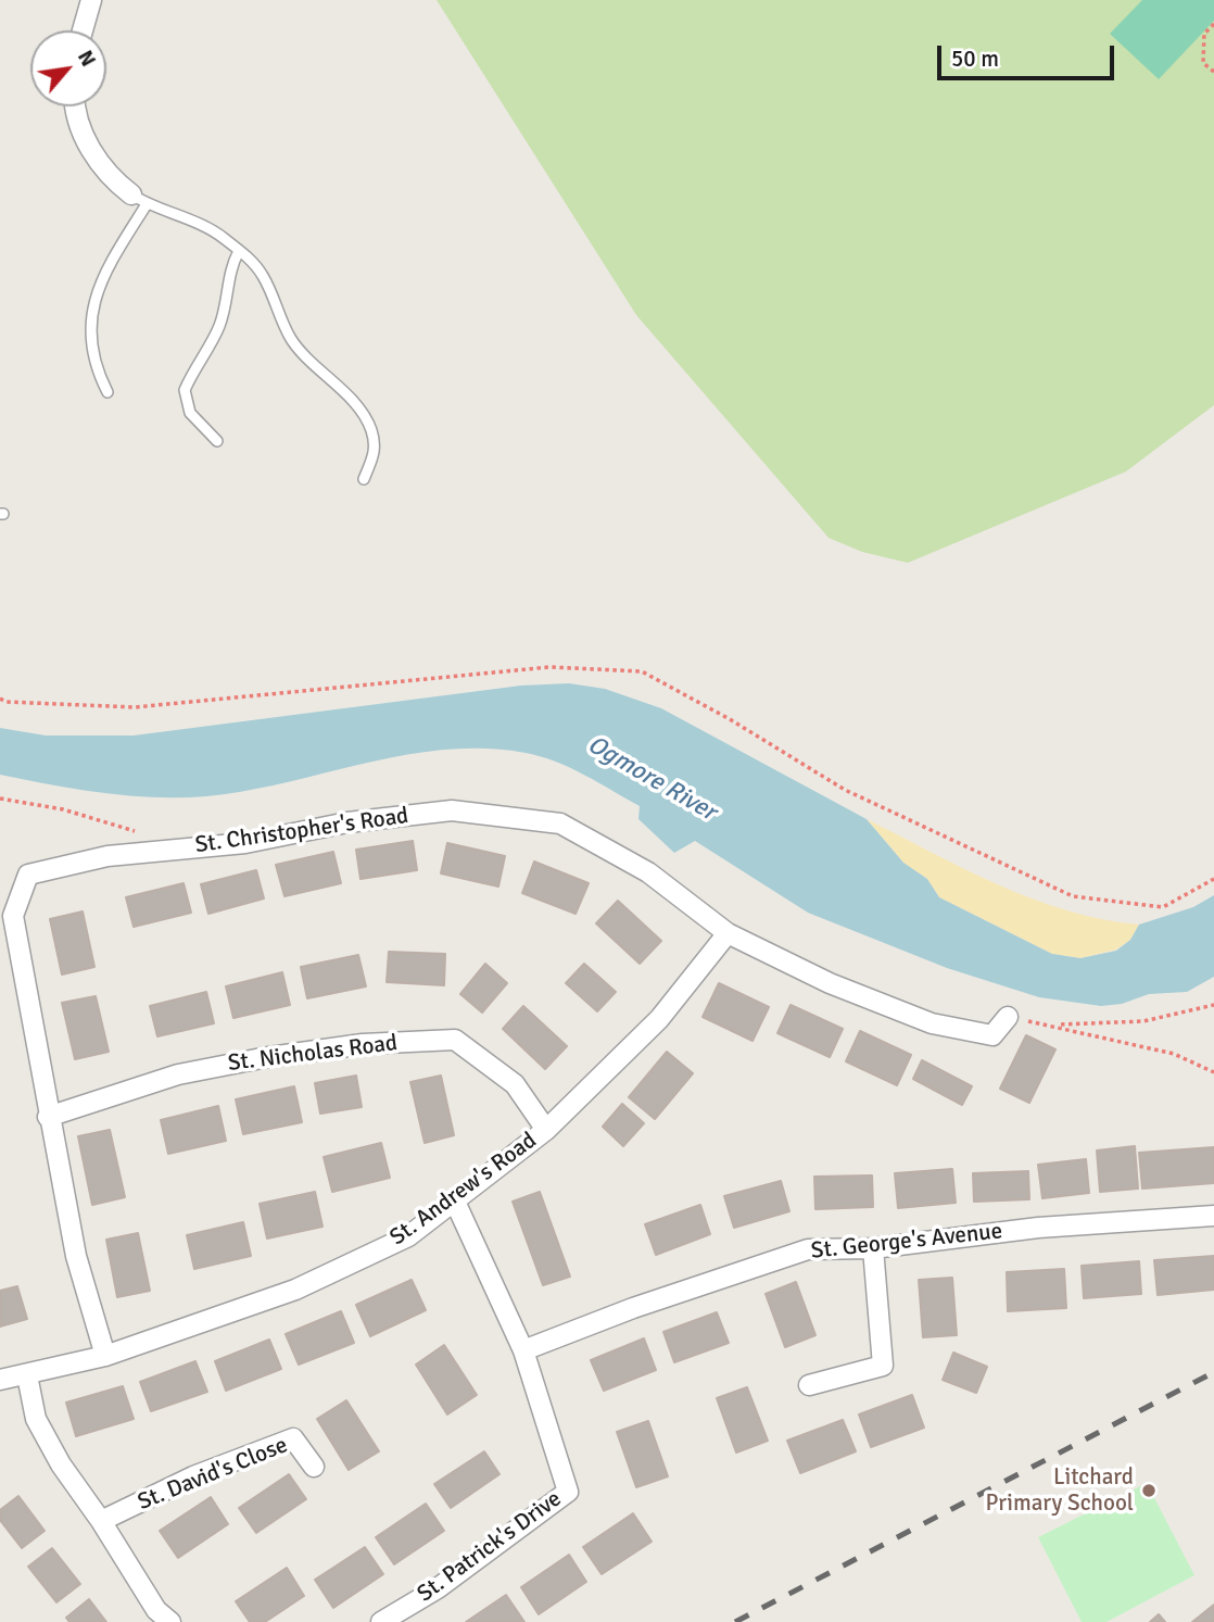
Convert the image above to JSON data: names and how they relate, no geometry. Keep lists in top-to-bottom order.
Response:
{
  "streets": {
    "street": [
      "St. Christopher's Road",
      "St. Nicholas Road",
      "St. Andrew's Road",
      "St. George's Avenue",
      "St. David's Close",
      "St. Patrick's Drive"
    ]
  },
  "crossings": [
    ["St. Christopher's Road", "St. Nicholas Road"],
    ["St. Christopher's Road", "St. Andrew's Road"],
    ["St. Nicholas Road", "St. Andrew's Road"],
    ["St. Andrew's Road", "St. Patrick's Drive"],
    ["St. George's Avenue", "St. Patrick's Drive"]
  ],
  "water": ["Ogmore River"],
  "places": ["Litchard Primary School"],
  "scale_bar": "50 m",
  "north": "top right"
}
